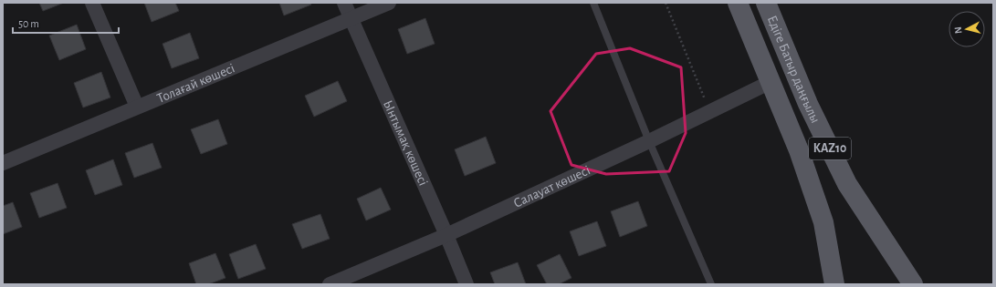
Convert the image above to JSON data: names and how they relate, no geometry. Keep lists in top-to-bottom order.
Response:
{
  "streets": {
    "main road": ["Едіге Батыр даңғылы", "KAZ10"],
    "street": ["Толағай көшесі", "Ынтымақ көшесі", "Салауат көшесі"]
  },
  "crossings": [
    ["Едіге Батыр даңғылы", "Салауат көшесі"],
    ["Толағай көшесі", "Ынтымақ көшесі"],
    ["Ынтымақ көшесі", "Салауат көшесі"]
  ],
  "scale_bar": "50 m",
  "north": "left"
}
